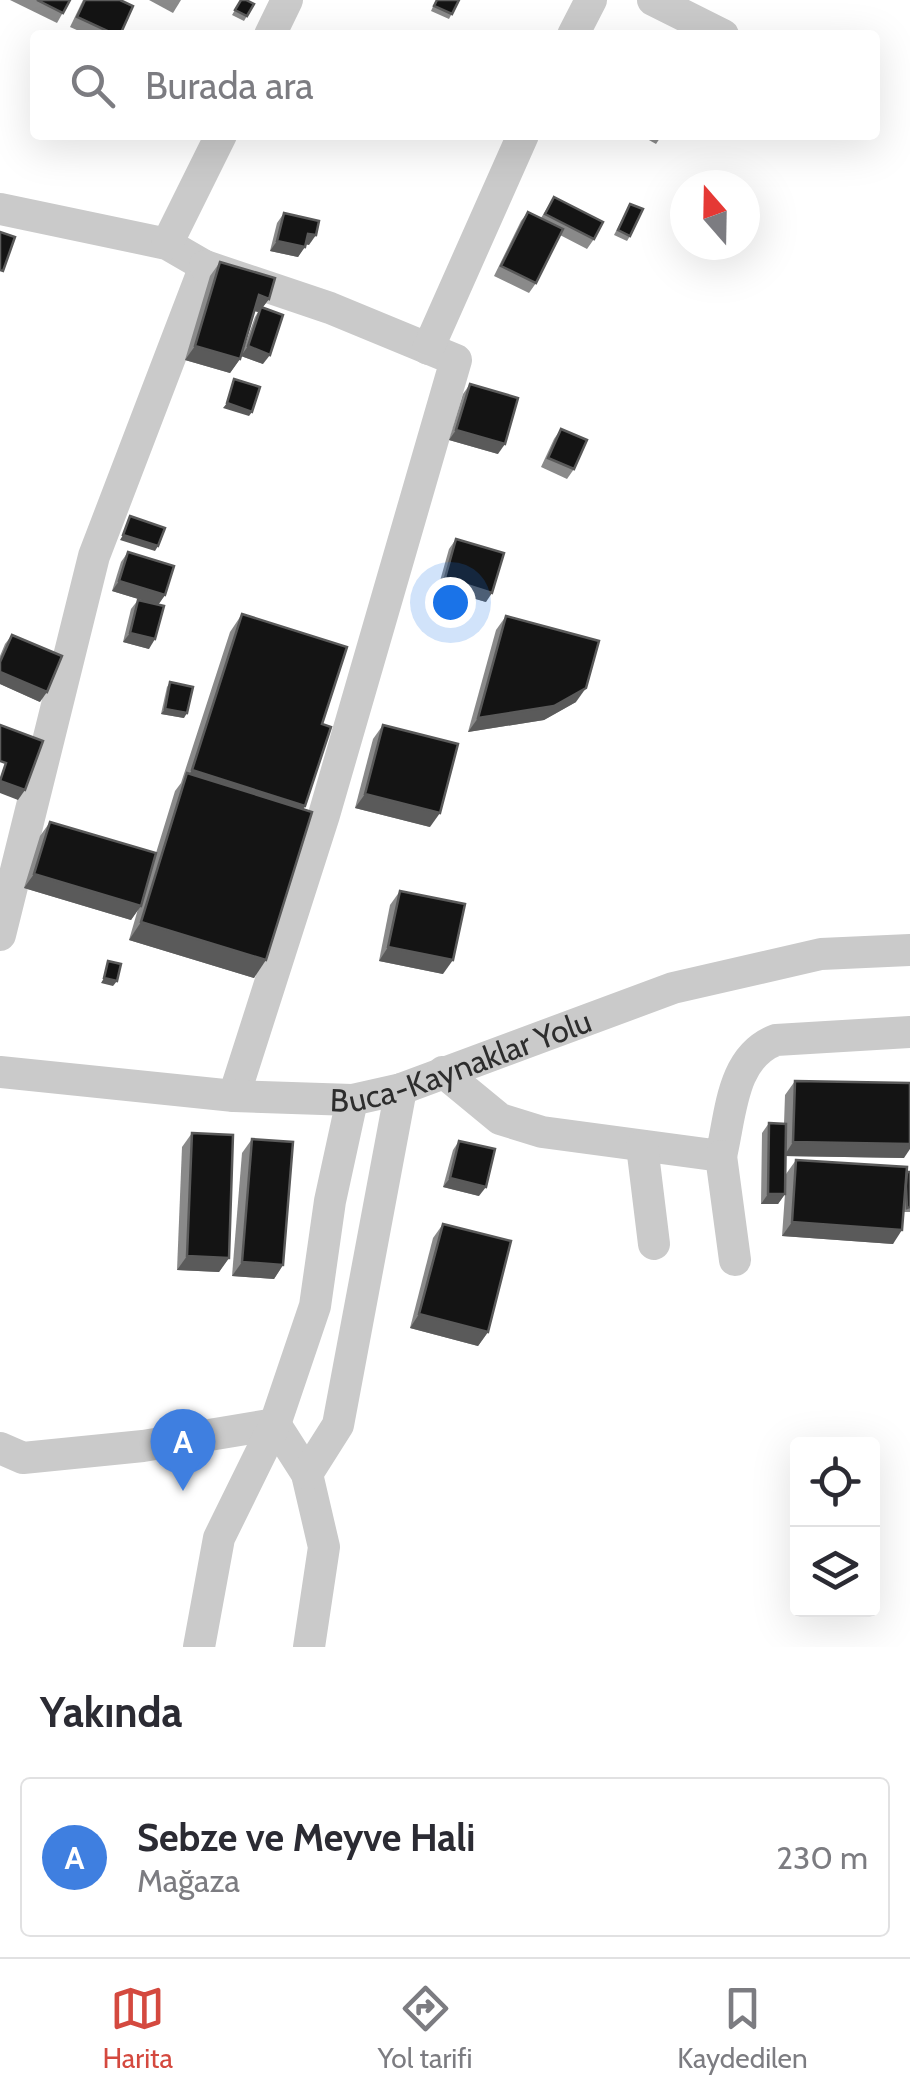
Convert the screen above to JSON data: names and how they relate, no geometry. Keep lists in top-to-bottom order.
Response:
{
  "streets": {
    "street": ["Buca-Kaynaklar Yolu"]
  },
  "north": "top",
  "page": {
    "search": "Burada ara",
    "pins": "A",
    "heading": "Yakında",
    "list": [
      {
        "mark": "A",
        "name": "Sebze ve Meyve Hali",
        "note": "Mağaza",
        "value": "230 m"
      }
    ],
    "nav": ["Harita", "Yol tarifi", "Kaydedilen"]
  }
}
